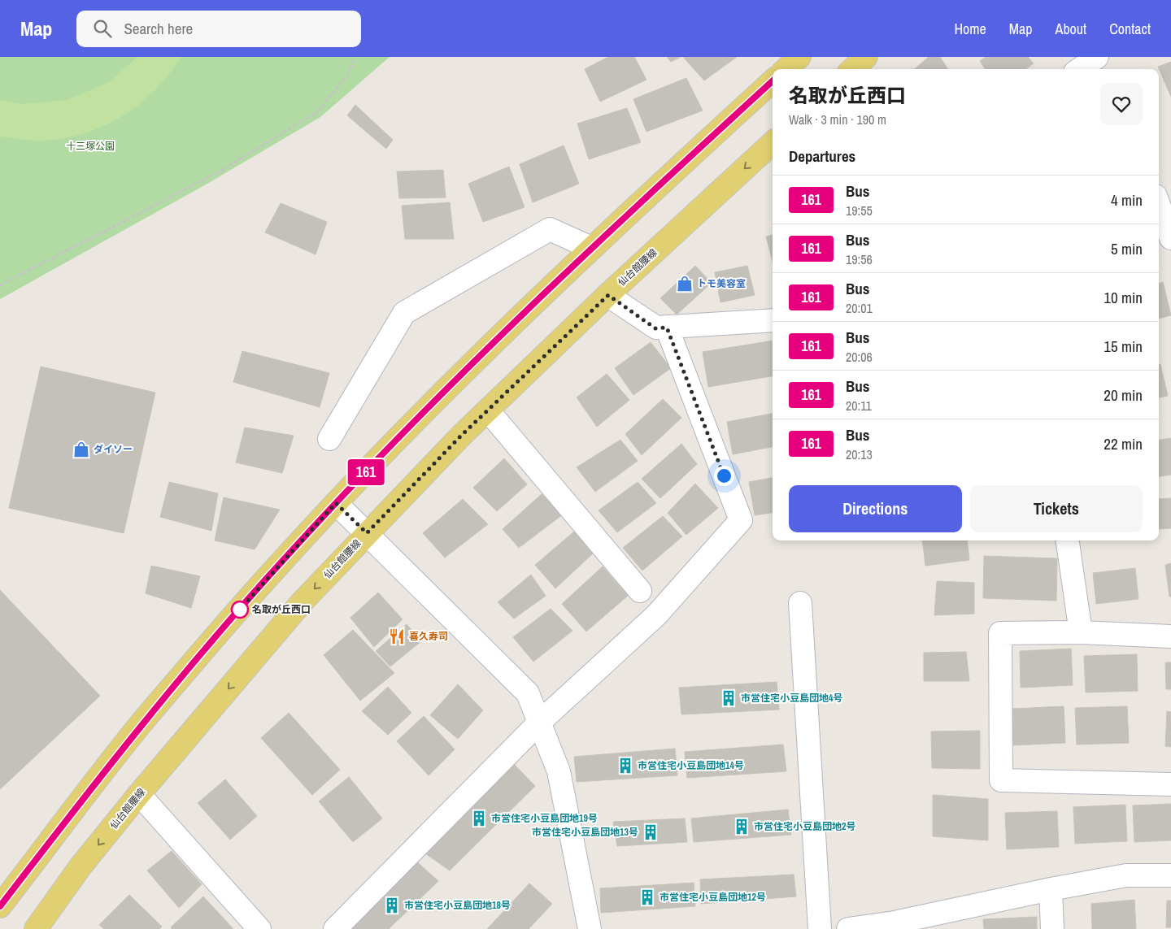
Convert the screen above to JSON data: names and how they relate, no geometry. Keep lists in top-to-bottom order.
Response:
{
  "streets": {
    "main road": ["仙台館腰線"]
  },
  "parks": ["十三塚公園"],
  "places": {
    "shop": ["トモ美容室", "ダイソー"],
    "other": ["名取が丘西口"],
    "restaurant": ["喜久寿司"],
    "building": [
      "市営住宅小豆島団地4号",
      "市営住宅小豆島団地14号",
      "市営住宅小豆島団地19号",
      "市営住宅小豆島団地2号",
      "市営住宅小豆島団地13号",
      "市営住宅小豆島団地12号",
      "市営住宅小豆島団地18号"
    ]
  },
  "lines": ["bus line 161"],
  "page": {
    "header": "Map",
    "search": "Search here",
    "nav": [
      "Home",
      "Map",
      "About",
      "Contact"
    ],
    "on_map": "161",
    "heading": [
      ["名取が丘西口", "Walk · 3 min · 190 m"],
      "Departures"
    ],
    "list": [
      {
        "mark": "161",
        "name": "Bus",
        "note": "19:55",
        "value": "4 min"
      },
      {
        "mark": "161",
        "name": "Bus",
        "note": "19:56",
        "value": "5 min"
      },
      {
        "mark": "161",
        "name": "Bus",
        "note": "20:01",
        "value": "10 min"
      },
      {
        "mark": "161",
        "name": "Bus",
        "note": "20:06",
        "value": "15 min"
      },
      {
        "mark": "161",
        "name": "Bus",
        "note": "20:11",
        "value": "20 min"
      },
      {
        "mark": "161",
        "name": "Bus",
        "note": "20:13",
        "value": "22 min"
      }
    ],
    "buttons": ["Directions", "Tickets"]
  }
}
